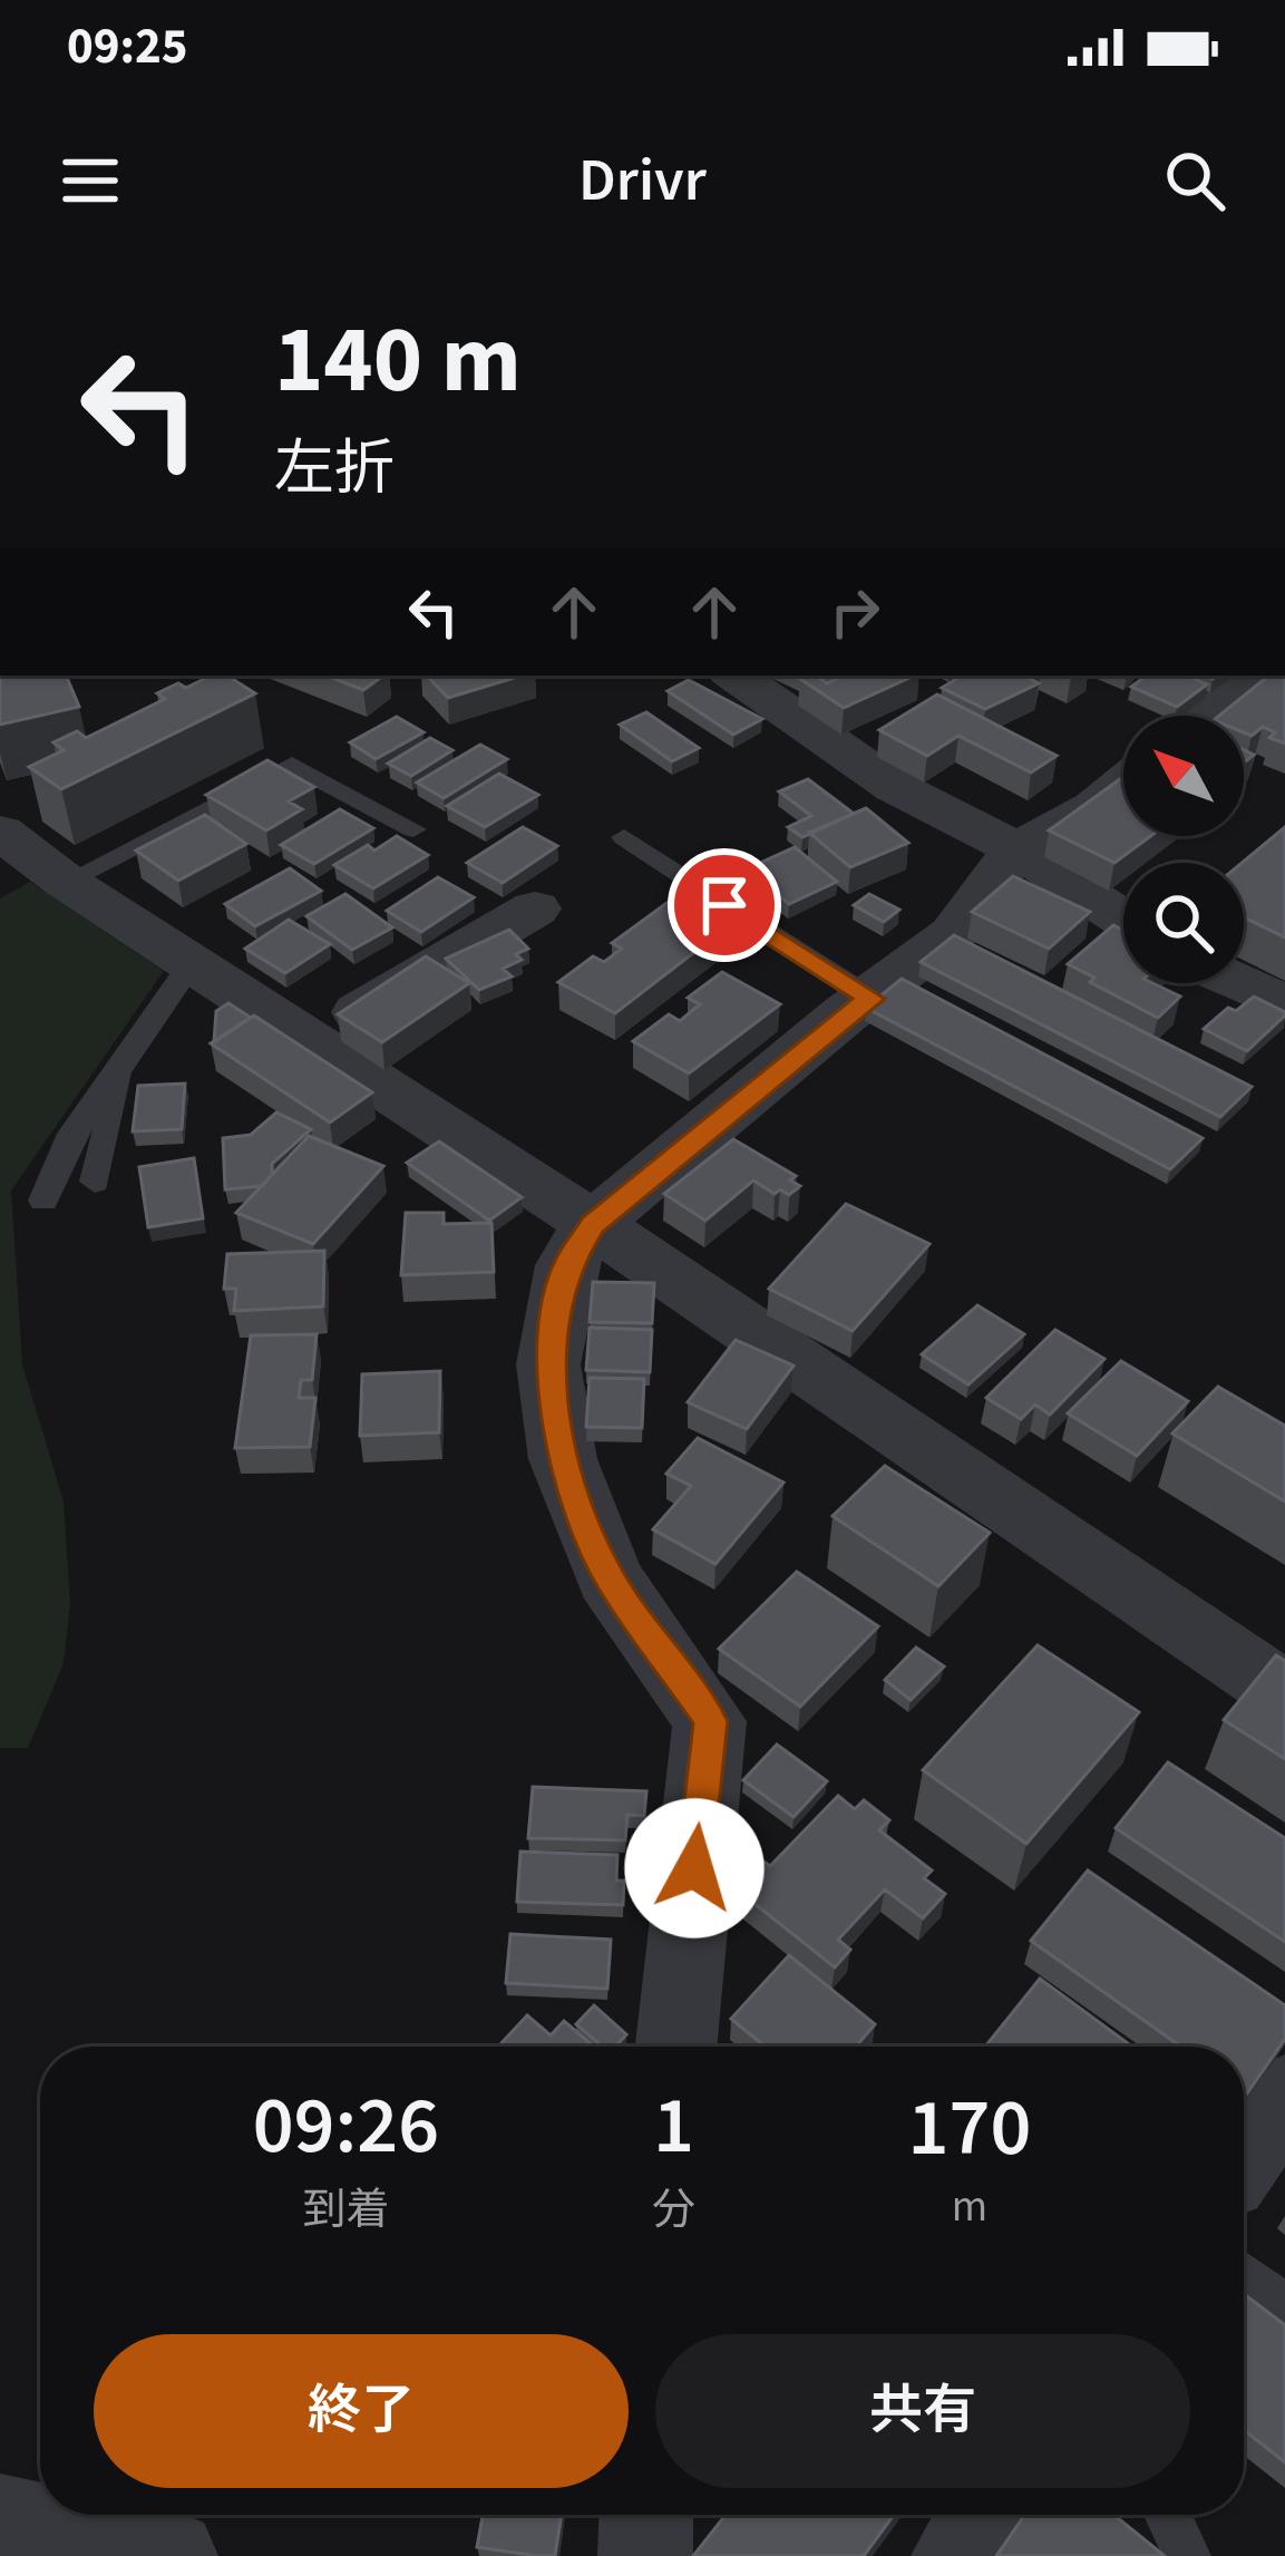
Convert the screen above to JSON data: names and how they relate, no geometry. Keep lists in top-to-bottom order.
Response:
{
  "north": "top left",
  "page": {
    "status": "09:25",
    "header": "Drivr",
    "turn": ["140 m", "左折"],
    "eta": [
      "09:26",
      "到着",
      "1",
      "分",
      "170",
      "m"
    ],
    "buttons": ["終了", "共有"]
  }
}
